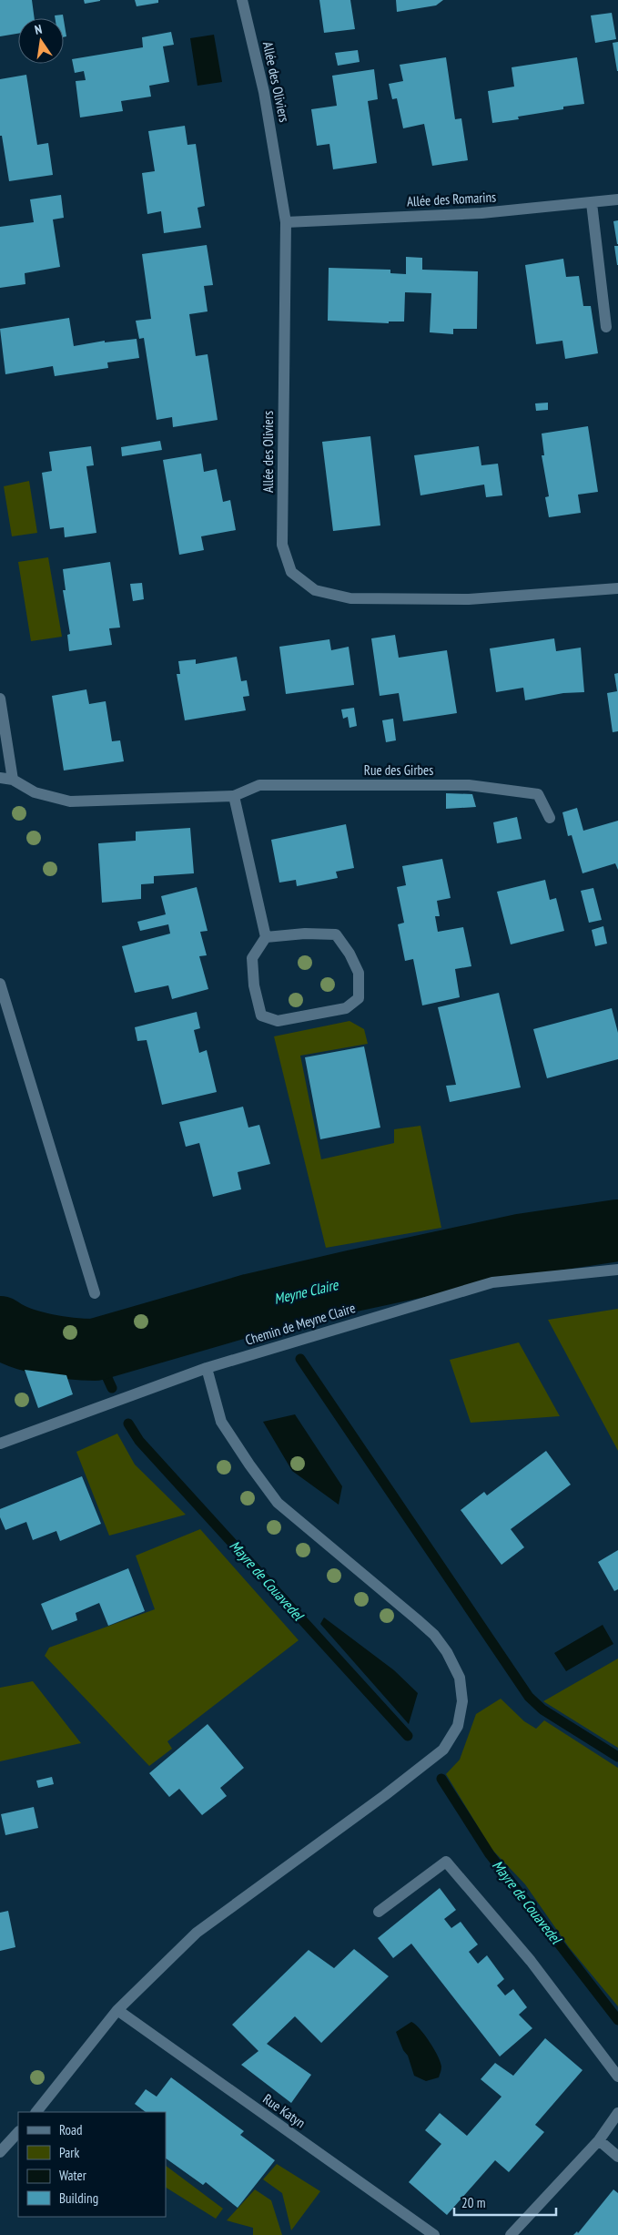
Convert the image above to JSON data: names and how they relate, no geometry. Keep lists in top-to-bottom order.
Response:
{
  "streets": {
    "street": [
      "Allée des Oliviers",
      "Allée des Romarins",
      "Rue des Girbes",
      "Chemin de Meyne Claire",
      "Rue Katyn"
    ]
  },
  "crossings": [
    ["Allée des Oliviers", "Allée des Romarins"]
  ],
  "water": ["Meyne Claire", "Mayre de Couavedel"],
  "legend": [
    "Road",
    "Park",
    "Water",
    "Building"
  ],
  "scale_bar": "20 m",
  "north": "top"
}
